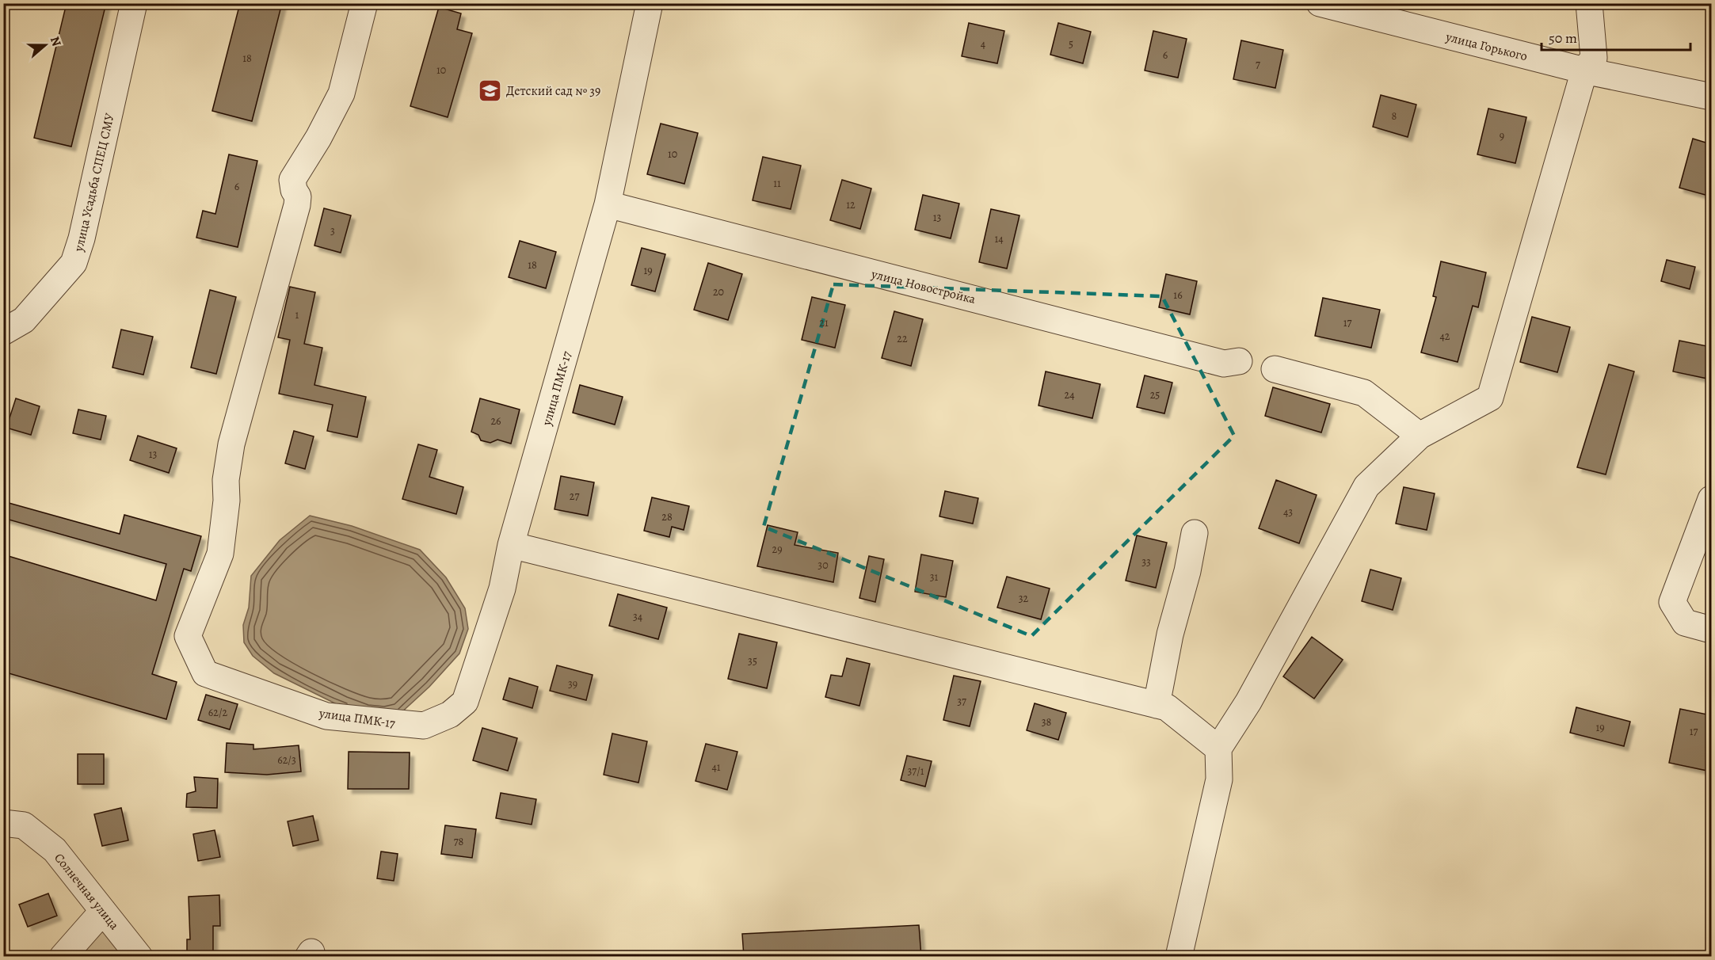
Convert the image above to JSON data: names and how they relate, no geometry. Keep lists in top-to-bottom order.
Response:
{
  "streets": {
    "street": [
      "улица Горького",
      "улица Усадьба СПЕЦ СМУ",
      "улица Новостройка",
      "улица ПМК-17",
      "Солнечная улица"
    ]
  },
  "crossings": [
    ["улица Новостройка", "улица ПМК-17"]
  ],
  "places": {
    "school or university": ["Детский сад № 39"]
  },
  "house_numbers": [
    "4",
    "5",
    "6",
    "18",
    "7",
    "10",
    "8",
    "9",
    "10",
    "11",
    "6",
    "12",
    "13",
    "3",
    "14",
    "18",
    "19",
    "20",
    "16",
    "1",
    "21",
    "17",
    "42",
    "22",
    "24",
    "25",
    "26",
    "13",
    "27",
    "43",
    "28",
    "29",
    "33",
    "30",
    "31",
    "32",
    "34",
    "35",
    "39",
    "37",
    "62/2",
    "38",
    "19",
    "17",
    "62/3",
    "41",
    "37/1",
    "78"
  ],
  "scale_bar": "50 m",
  "north": "right"
}
